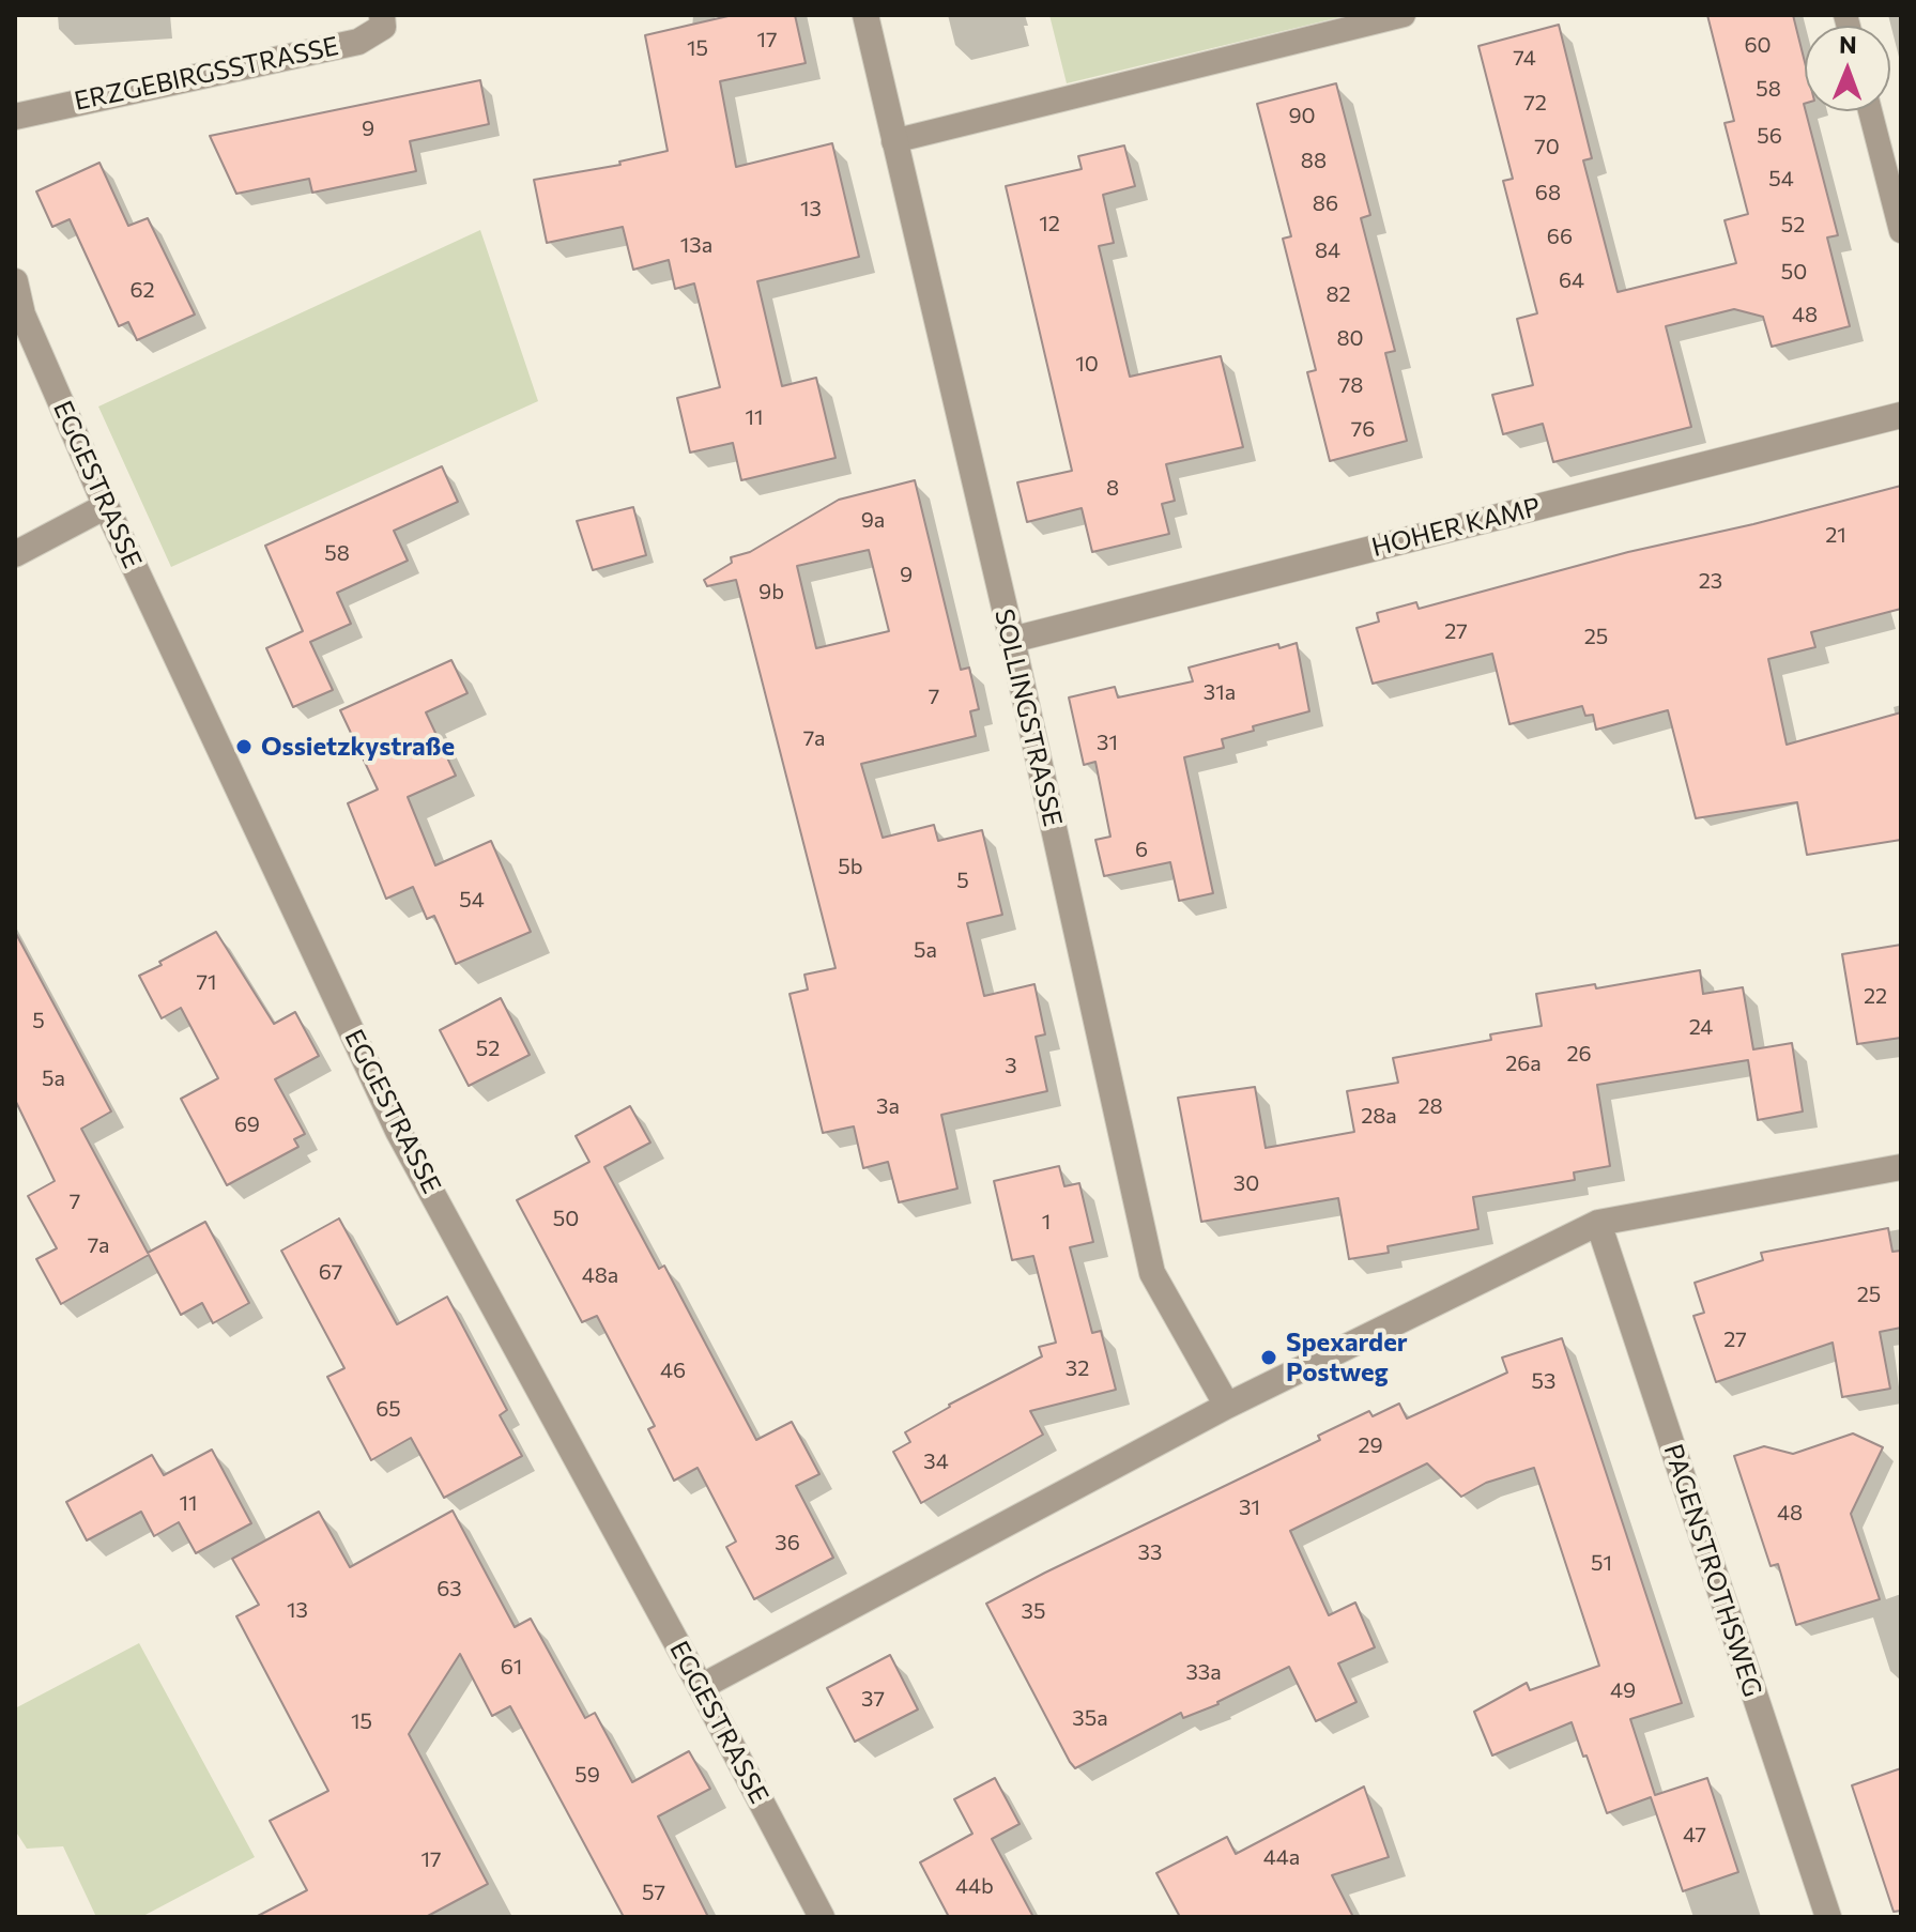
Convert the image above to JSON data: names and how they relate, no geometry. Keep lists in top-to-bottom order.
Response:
{
  "streets": {
    "street": [
      "ERZGEBIRGSSTRASSE",
      "EGGESTRASSE",
      "HOHER KAMP",
      "SOLLINGSTRASSE",
      "PAGENSTROTHSWEG"
    ]
  },
  "crossings": [
    ["HOHER KAMP", "SOLLINGSTRASSE"]
  ],
  "places": ["Ossietzkystraße", "Spexarder Postweg"],
  "house_numbers": [
    "17",
    "60",
    "15",
    "74",
    "58",
    "72",
    "90",
    "9",
    "56",
    "70",
    "88",
    "54",
    "68",
    "86",
    "13",
    "12",
    "52",
    "66",
    "13a",
    "84",
    "50",
    "64",
    "62",
    "82",
    "48",
    "80",
    "10",
    "78",
    "11",
    "76",
    "8",
    "9a",
    "21",
    "58",
    "9",
    "23",
    "9b",
    "27",
    "25",
    "31a",
    "7",
    "7a",
    "31",
    "6",
    "5b",
    "5",
    "54",
    "5a",
    "71",
    "22",
    "5",
    "24",
    "52",
    "26",
    "26a",
    "3",
    "5a",
    "3a",
    "28",
    "28a",
    "69",
    "30",
    "7",
    "50",
    "1",
    "7a",
    "67",
    "48a",
    "25",
    "27",
    "32",
    "46",
    "53",
    "65",
    "29",
    "34",
    "11",
    "31",
    "48",
    "36",
    "33",
    "51",
    "63",
    "13",
    "35",
    "61",
    "33a",
    "49",
    "37",
    "35a",
    "15",
    "59",
    "47",
    "44a",
    "17",
    "44b",
    "57"
  ],
  "north": "top"
}
